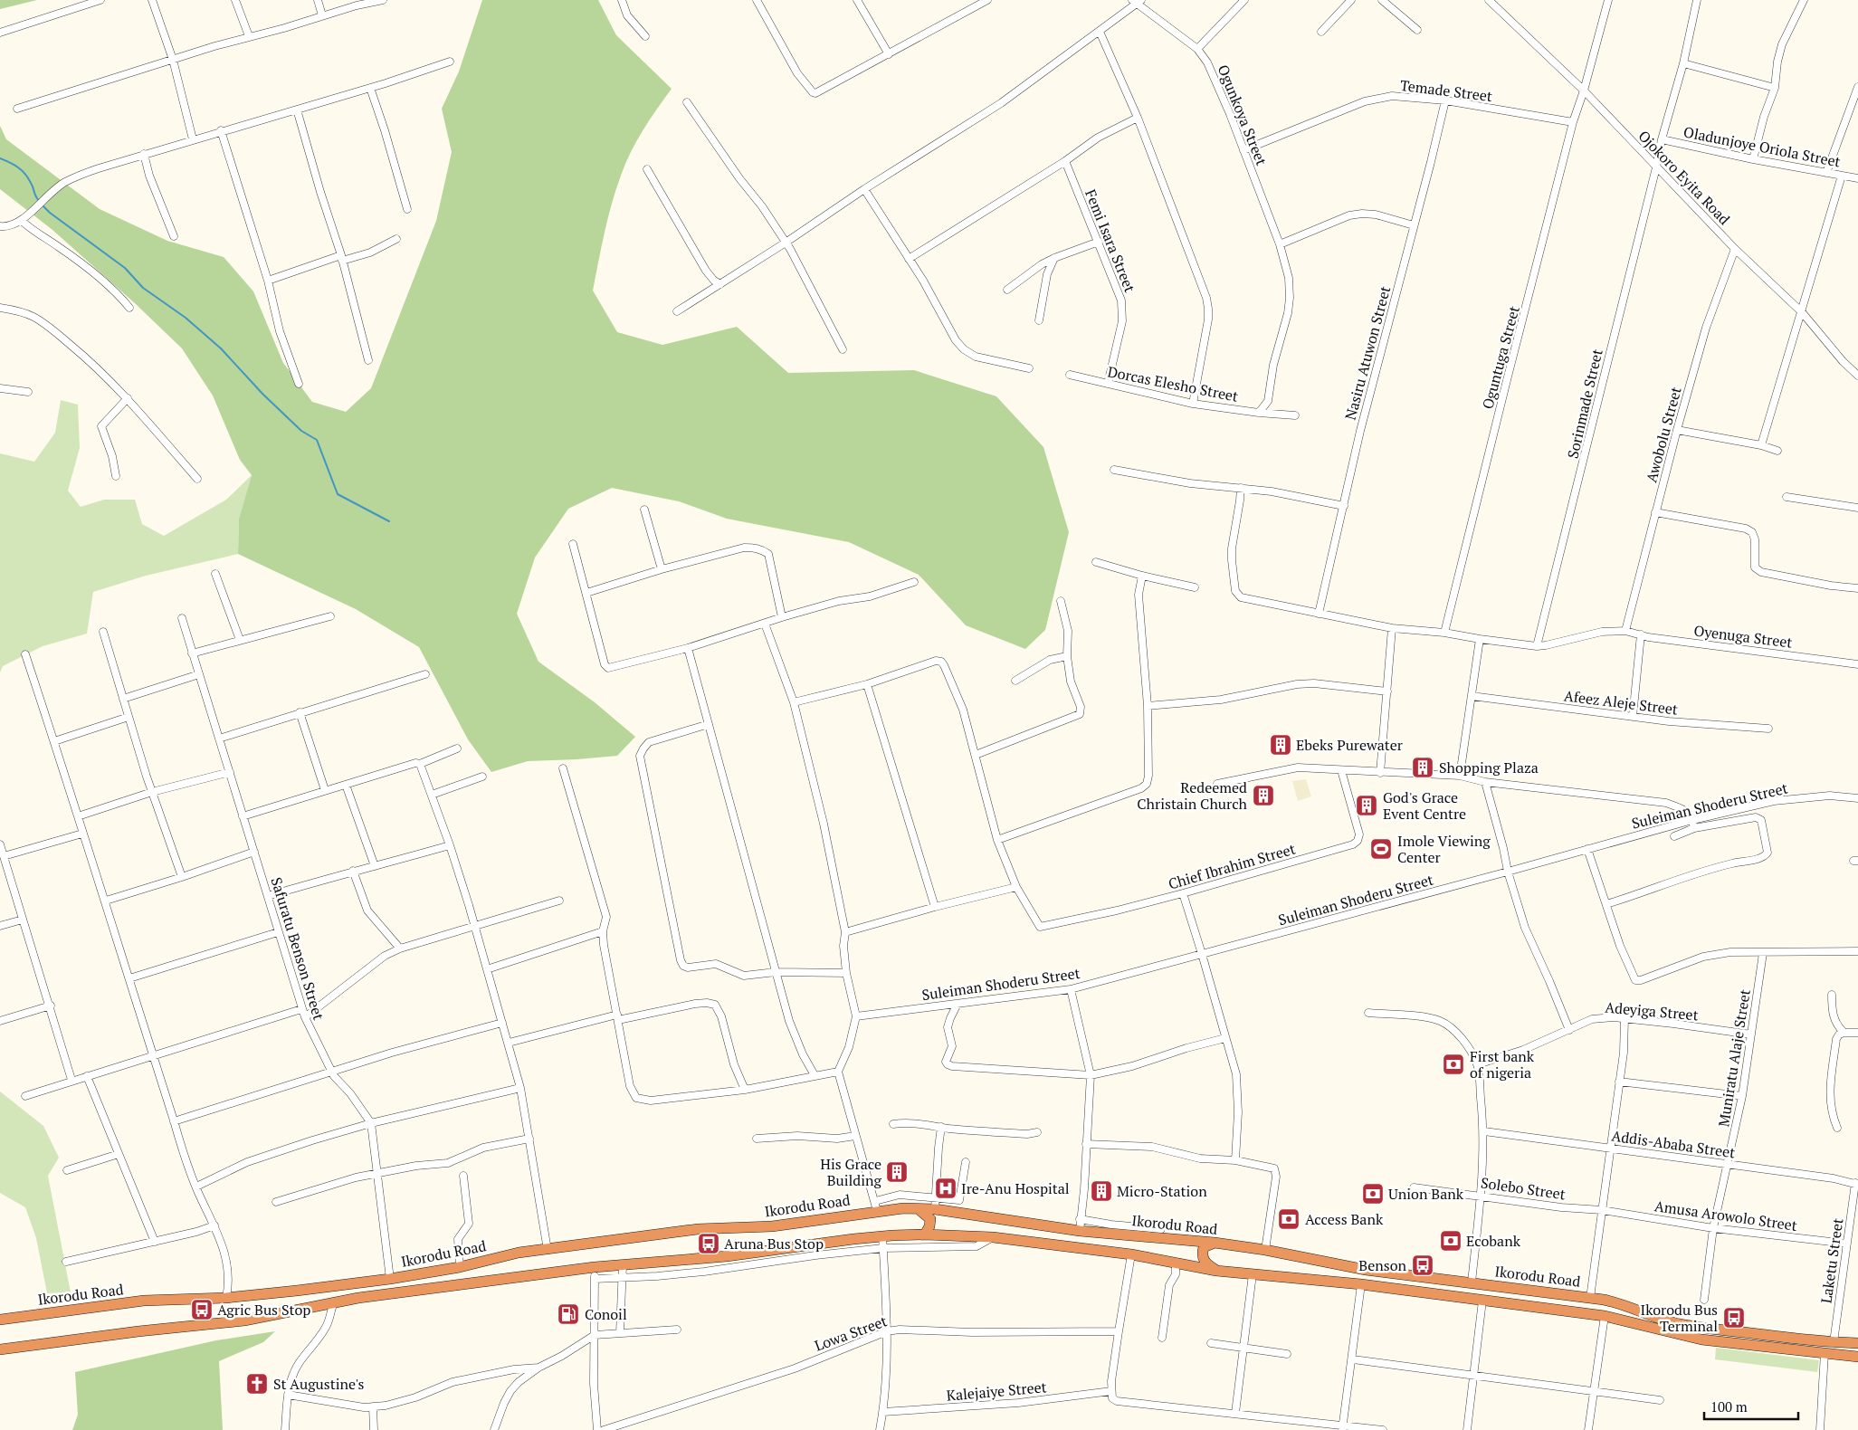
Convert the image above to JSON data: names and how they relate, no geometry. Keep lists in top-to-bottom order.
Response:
{
  "streets": {
    "highway": ["Ikorodu Road"],
    "street": [
      "Temade Street",
      "Ogunkoya Street",
      "Oladunjoye Oriola Street",
      "Ojokoro Eyita Road",
      "Femi Isara Street",
      "Nasiru Atuwon Street",
      "Oguntuga Street",
      "Dorcas Elesho Street",
      "Sorinmade Street",
      "Awobolu Street",
      "Oyenuga Street",
      "Afeez Aleje Street",
      "Suleiman Shoderu Street",
      "Chief Ibrahim Street",
      "Safuratu Benson Street",
      "Adeyiga Street",
      "Muniratu Alaje Street",
      "Addis-Ababa Street",
      "Solebo Street",
      "Amusa Arowolo Street",
      "Laketu Street",
      "Lowa Street",
      "Kalejaiye Street"
    ]
  },
  "crossings": [
    ["Temade Street", "Ogunkoya Street"],
    ["Temade Street", "Nasiru Atuwon Street"],
    ["Temade Street", "Oguntuga Street"],
    ["Oladunjoye Oriola Street", "Sorinmade Street"],
    ["Ojokoro Eyita Road", "Oguntuga Street"],
    ["Ojokoro Eyita Road", "Sorinmade Street"],
    ["Ojokoro Eyita Road", "Awobolu Street"],
    ["Femi Isara Street", "Dorcas Elesho Street"],
    ["Nasiru Atuwon Street", "Oyenuga Street"],
    ["Oguntuga Street", "Oyenuga Street"],
    ["Sorinmade Street", "Oyenuga Street"],
    ["Awobolu Street", "Oyenuga Street"],
    ["Safuratu Benson Street", "Ikorodu Road"],
    ["Adeyiga Street", "Muniratu Alaje Street"],
    ["Muniratu Alaje Street", "Addis-Ababa Street"],
    ["Muniratu Alaje Street", "Amusa Arowolo Street"],
    ["Addis-Ababa Street", "Laketu Street"],
    ["Solebo Street", "Amusa Arowolo Street"],
    ["Ikorodu Road", "Laketu Street"],
    ["Amusa Arowolo Street", "Laketu Street"]
  ],
  "places": {
    "building": [
      "Ebeks Purewater",
      "Shopping Plaza",
      "Redeemed Christain Church",
      "God's Grace Event Centre",
      "His Grace Building",
      "Micro-Station"
    ],
    "sports": ["Imole Viewing Center"],
    "bank": [
      "First bank of nigeria",
      "Union Bank",
      "Access Bank",
      "Ecobank"
    ],
    "hospital": ["Ire-Anu Hospital"],
    "bus stop": [
      "Aruna Bus Stop",
      "Benson",
      "Agric Bus Stop",
      "Ikorodu Bus Terminal"
    ],
    "fuel station": ["Conoil"],
    "church": ["St Augustine's"]
  },
  "scale_bar": "100 m"
}
